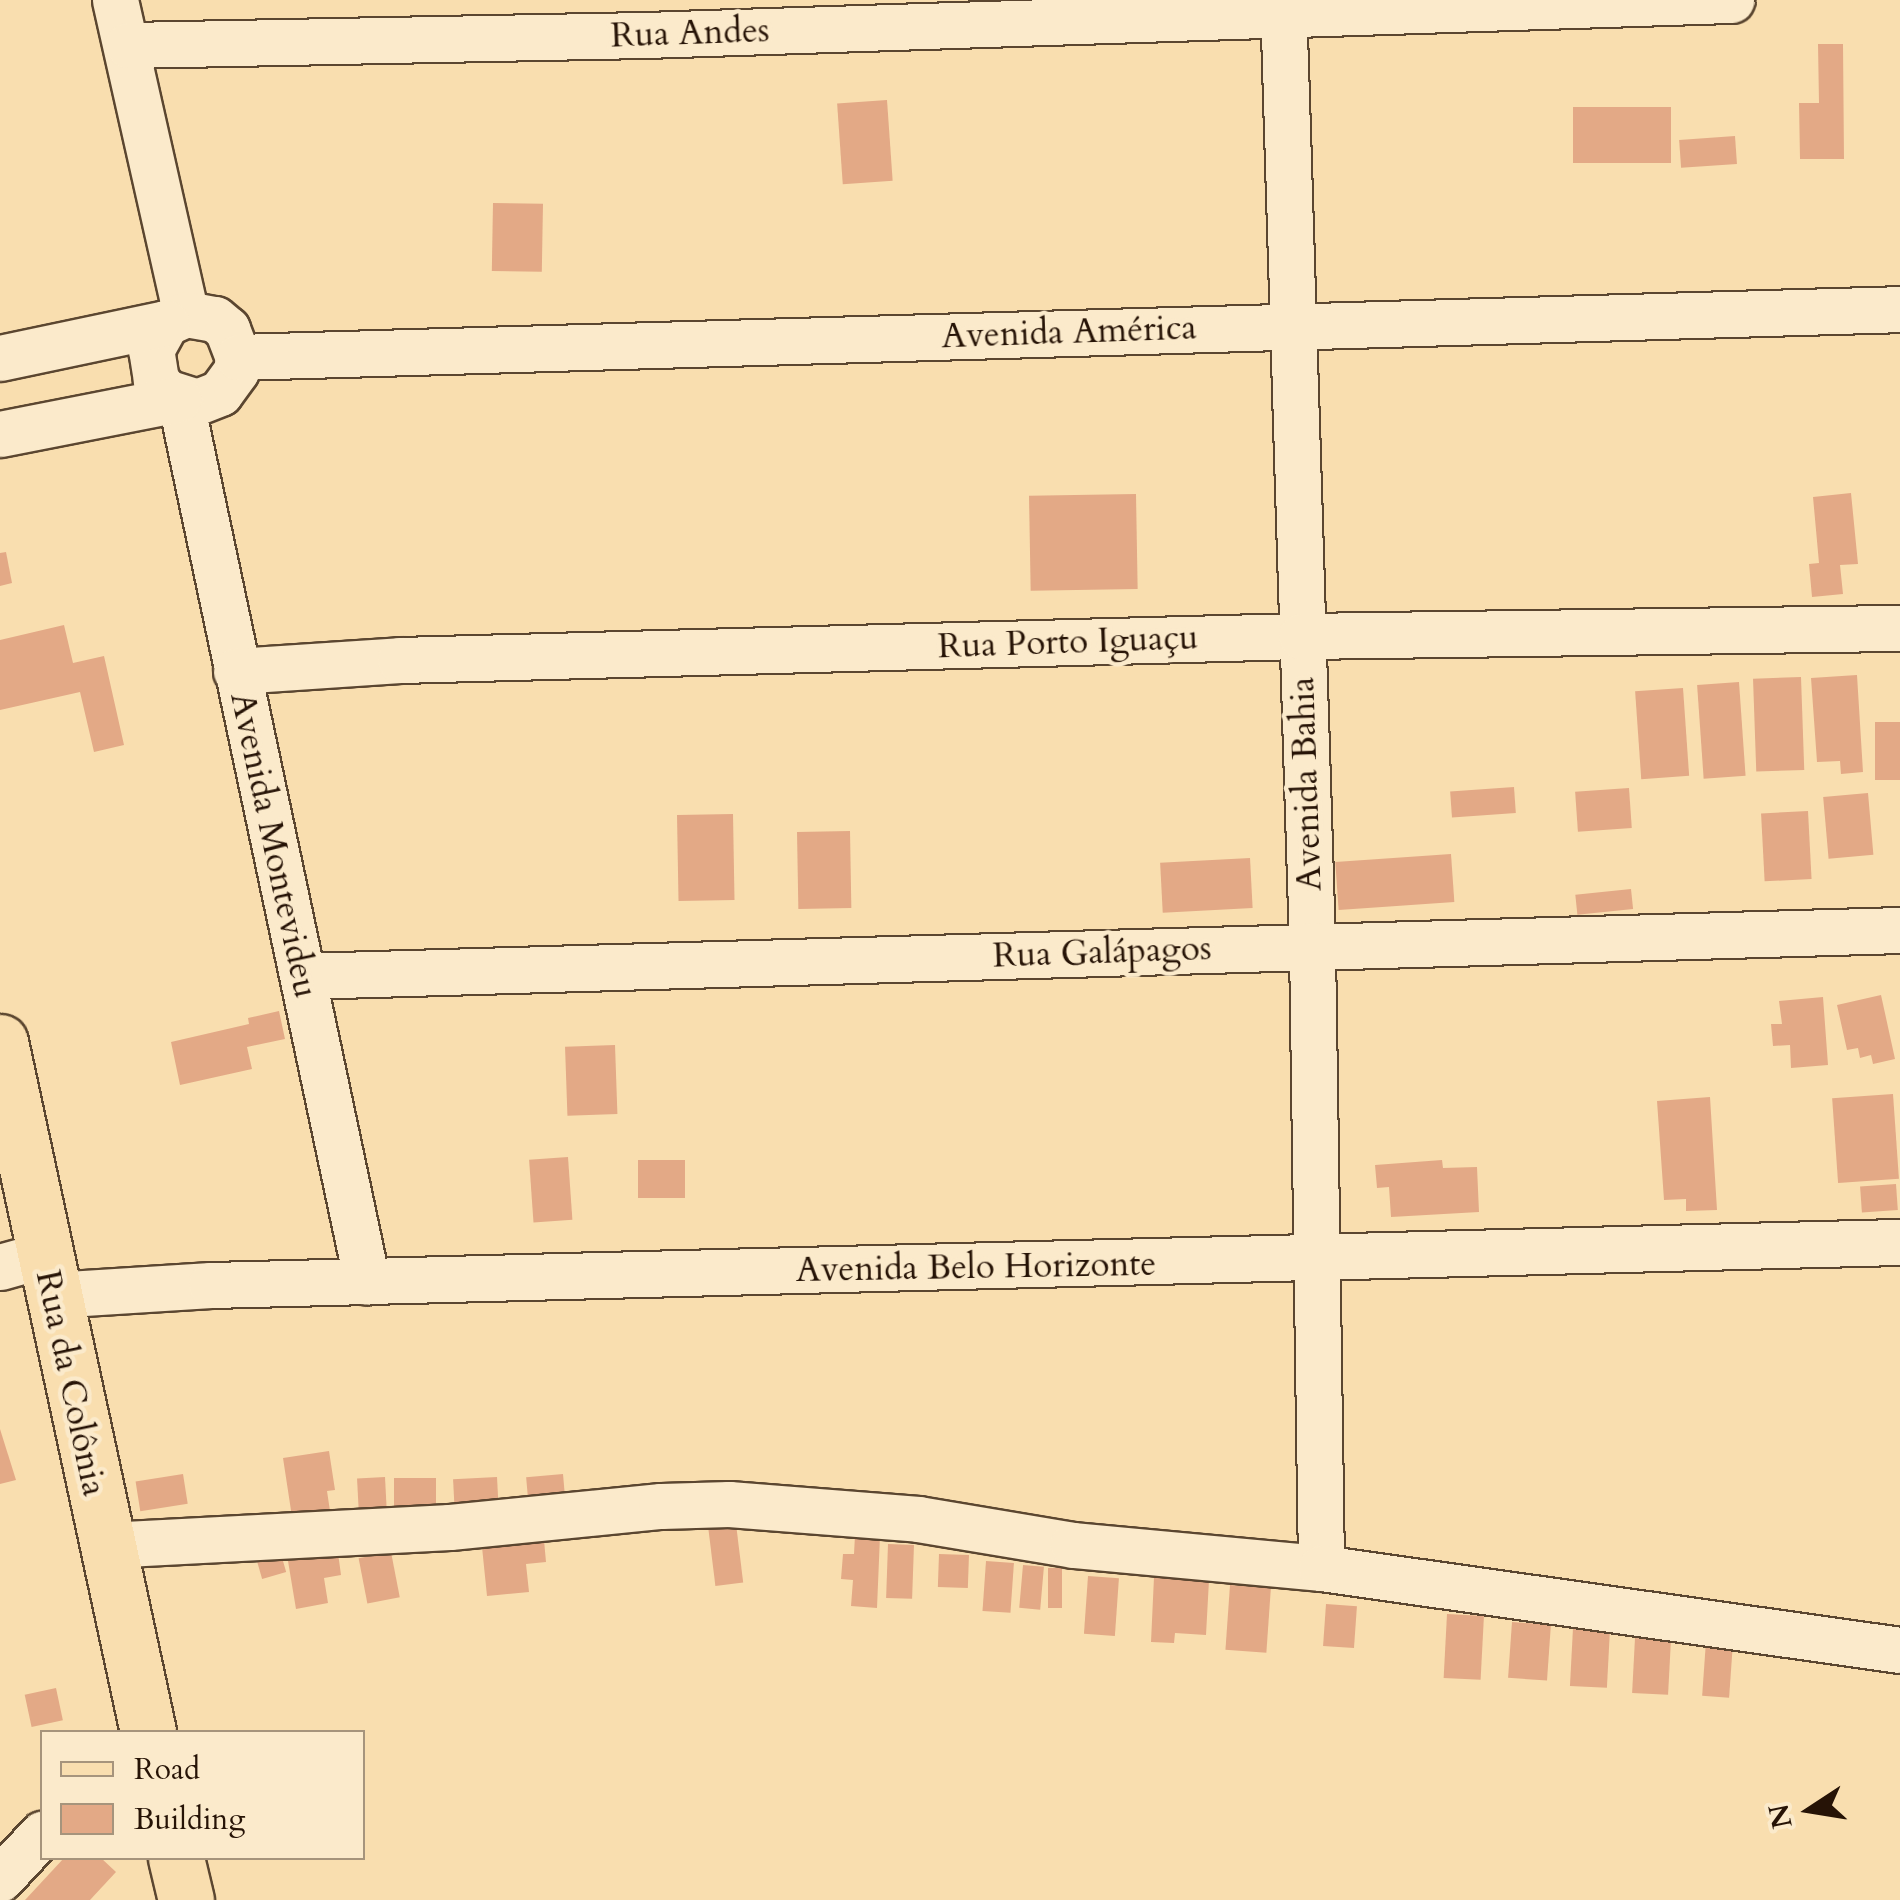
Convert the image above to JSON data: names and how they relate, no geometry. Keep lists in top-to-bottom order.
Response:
{
  "streets": {
    "main road": ["Rua da Colônia"],
    "street": [
      "Rua Andes",
      "Avenida América",
      "Rua Porto Iguaçu",
      "Avenida Bahia",
      "Avenida Montevideu",
      "Rua Galápagos",
      "Avenida Belo Horizonte"
    ]
  },
  "crossings": [
    ["Rua Andes", "Avenida Bahia"],
    ["Avenida América", "Avenida Bahia"],
    ["Avenida América", "Avenida Montevideu"],
    ["Rua Porto Iguaçu", "Avenida Bahia"],
    ["Rua Porto Iguaçu", "Avenida Montevideu"],
    ["Avenida Bahia", "Rua Galápagos"],
    ["Avenida Bahia", "Avenida Belo Horizonte"],
    ["Avenida Montevideu", "Rua Galápagos"],
    ["Avenida Montevideu", "Avenida Belo Horizonte"],
    ["Avenida Belo Horizonte", "Rua da Colônia"]
  ],
  "legend": ["Road", "Building"],
  "north": "left"
}
